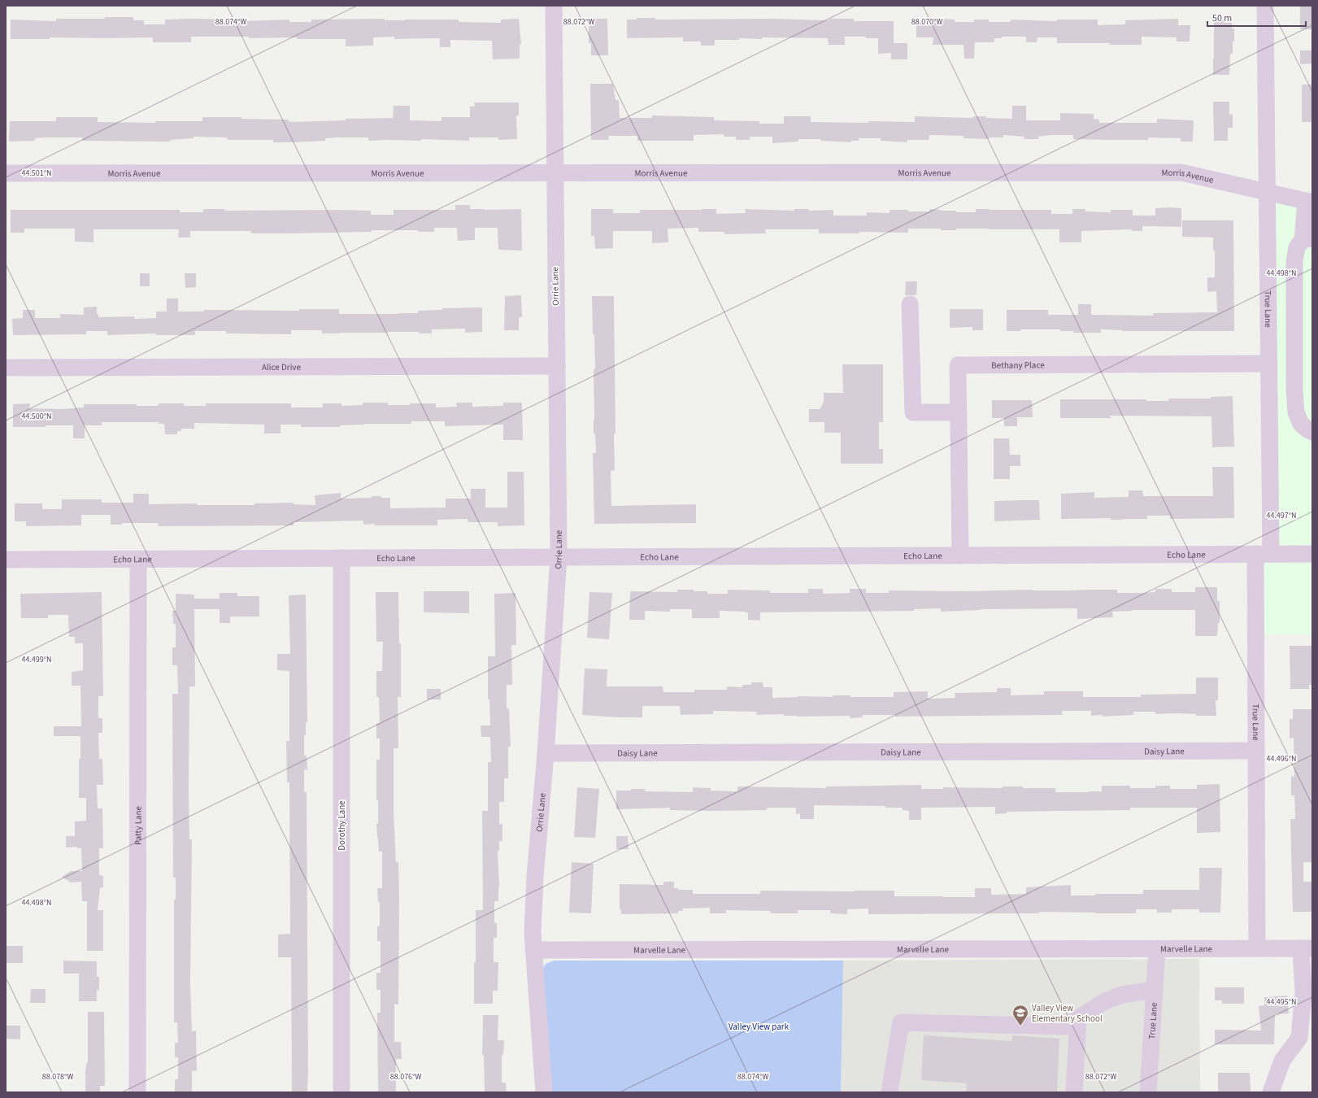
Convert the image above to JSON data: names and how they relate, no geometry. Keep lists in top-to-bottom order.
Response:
{
  "streets": {
    "street": [
      "Morris Avenue",
      "Orrie Lane",
      "True Lane",
      "Bethany Place",
      "Alice Drive",
      "Echo Lane",
      "Daisy Lane",
      "Patty Lane",
      "Dorothy Lane",
      "Marvelle Lane"
    ]
  },
  "crossings": [
    ["Morris Avenue", "Orrie Lane"],
    ["Morris Avenue", "True Lane"],
    ["Orrie Lane", "Alice Drive"],
    ["Orrie Lane", "Echo Lane"],
    ["Orrie Lane", "Daisy Lane"],
    ["Orrie Lane", "Marvelle Lane"],
    ["True Lane", "Bethany Place"],
    ["True Lane", "Echo Lane"],
    ["True Lane", "Daisy Lane"],
    ["True Lane", "Marvelle Lane"],
    ["Bethany Place", "Echo Lane"],
    ["Echo Lane", "Patty Lane"],
    ["Echo Lane", "Dorothy Lane"]
  ],
  "parks": ["Valley View park"],
  "places": {
    "school or university": ["Valley View Elementary School"]
  },
  "scale_bar": "50 m",
  "coordinates": [
    "88.074°W",
    "88.072°W",
    "88.070°W",
    "44.501°N",
    "44.498°N",
    "44.500°N",
    "44.497°N",
    "44.499°N",
    "44.496°N",
    "44.495°N",
    "88.078°W",
    "88.076°W"
  ]
}
